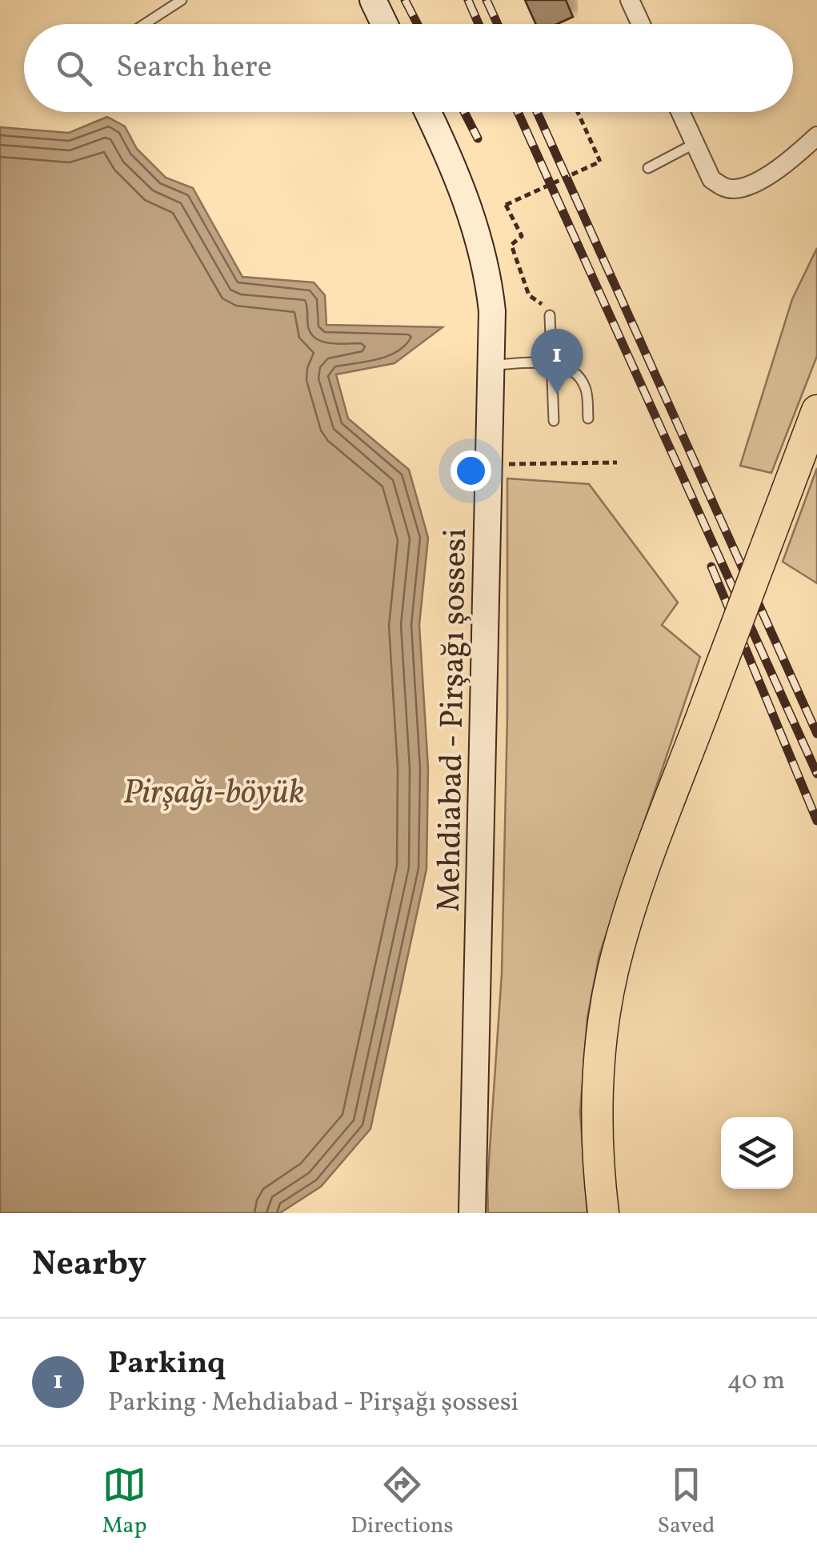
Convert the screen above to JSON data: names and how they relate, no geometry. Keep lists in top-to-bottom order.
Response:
{
  "streets": {
    "main road": ["Mehdiabad - Pirşağı şossesi"]
  },
  "water": ["Pirşağı-böyük"],
  "page": {
    "search": "Search here",
    "pins": "1",
    "heading": "Nearby",
    "list": [
      {
        "mark": "1",
        "name": "Parkinq",
        "note": "Parking · Mehdiabad - Pirşağı şossesi",
        "value": "40 m"
      }
    ],
    "nav": ["Map", "Directions", "Saved"]
  }
}
